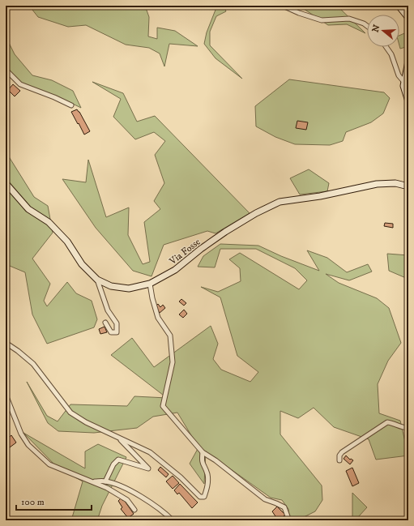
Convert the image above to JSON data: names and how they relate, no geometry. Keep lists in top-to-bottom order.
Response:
{
  "streets": {
    "street": ["Via Fosse"]
  },
  "scale_bar": "100 m",
  "north": "left"
}
